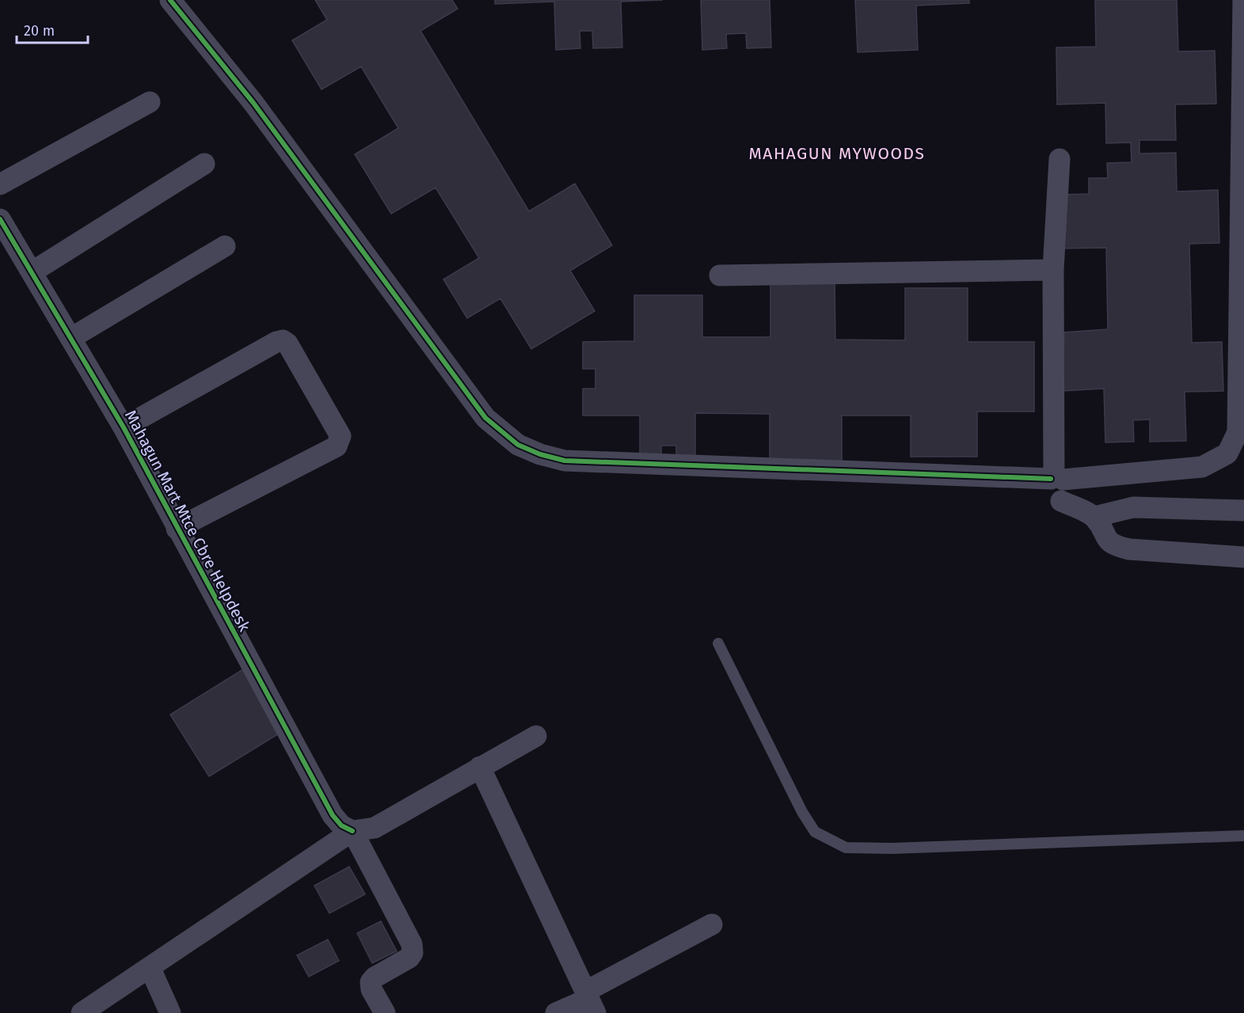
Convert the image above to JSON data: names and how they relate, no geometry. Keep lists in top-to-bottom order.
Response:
{
  "streets": {
    "street": ["Mahagun Mart Mtce Cbre Helpdesk"]
  },
  "districts": ["MAHAGUN MYWOODS"],
  "scale_bar": "20 m"
}
